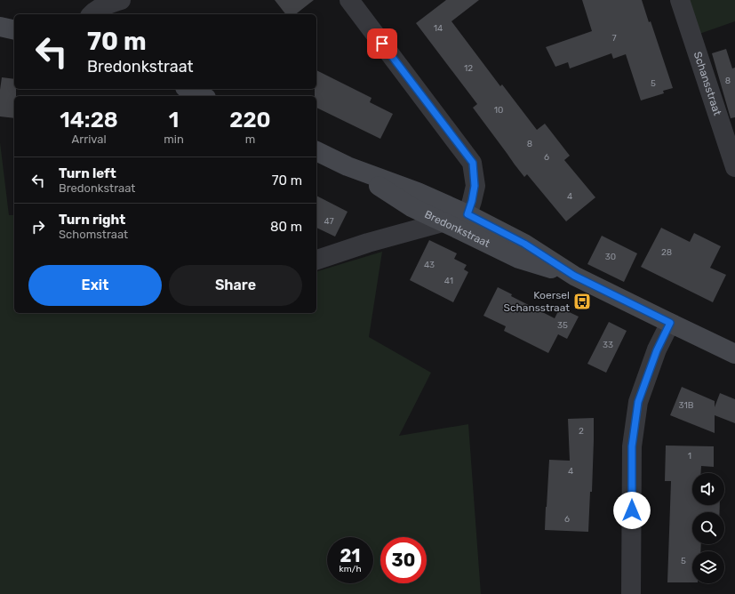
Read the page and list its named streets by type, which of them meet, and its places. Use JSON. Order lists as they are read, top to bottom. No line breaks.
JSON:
{"streets":{"street":["Schansstraat","Bredonkstraat"]},"places":{"bus stop":["Koersel Schansstraat"]},"house_numbers":["14","7","12","8","5","10","8","6","4","47","28","30","43","41","35","33","31B","2","1","4","6","5"],"page":{"turn":["70 m","Bredonkstraat"],"eta":["14:28","Arrival","1","min","220","m"],"list":[{"name":"Turn left","note":"Bredonkstraat","value":"70 m"},{"name":"Turn right","note":"Schomstraat","value":"80 m"}],"buttons":["Exit","Share"],"speed":"21 km/h","limit":"30"}}
